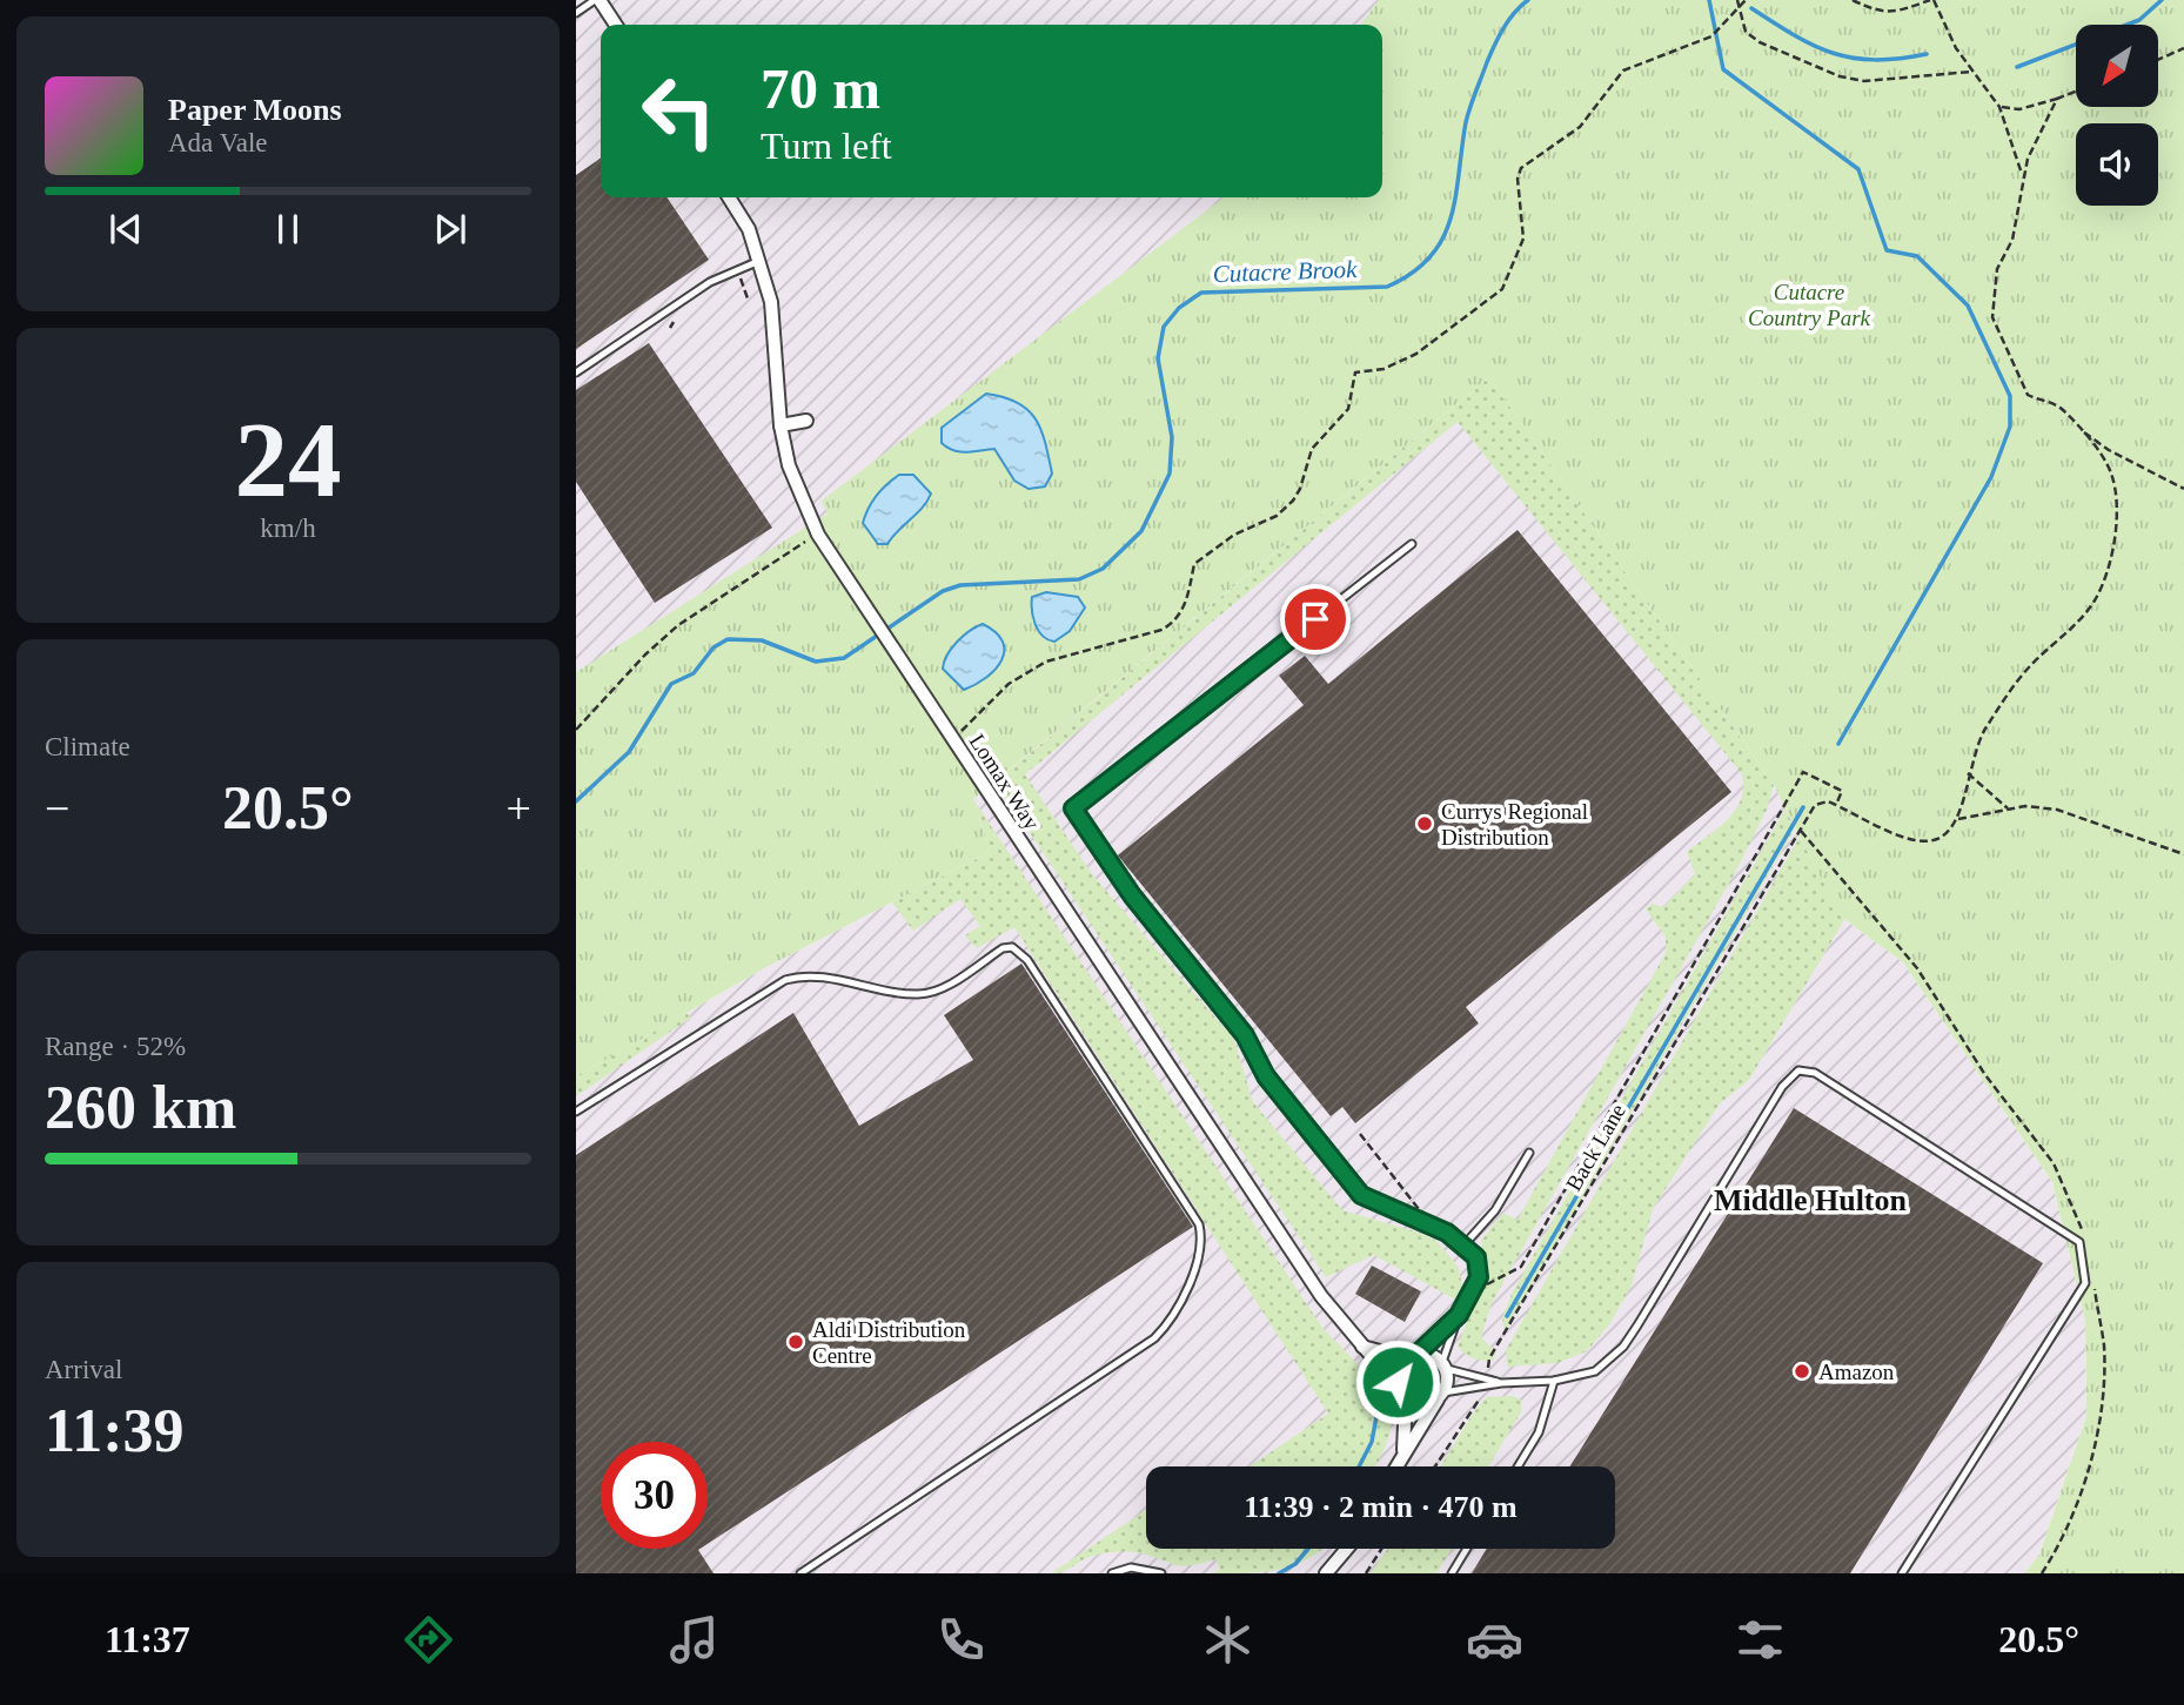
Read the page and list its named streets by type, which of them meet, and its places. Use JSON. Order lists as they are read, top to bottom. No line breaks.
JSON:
{"streets":{"street":["Lomax Way"],"path":["Back Lane"]},"districts":["Middle Hulton"],"water":["Cutacre Brook"],"parks":["Cutacre Country Park"],"places":["Currys Regional Distribution","Aldi Distribution Centre","Amazon"],"north":"bottom left","page":{"turn":["70 m","Turn left"],"song":["Paper Moons","Ada Vale"],"tile":[["24","km/h"],"Climate",["Range · 52%","260 km"],["Arrival","11:39"]],"heat":["−","20.5°","+"],"limit":"30","trip":"11:39 · 2 min · 470 m","tabs":["11:37","20.5°"]}}
